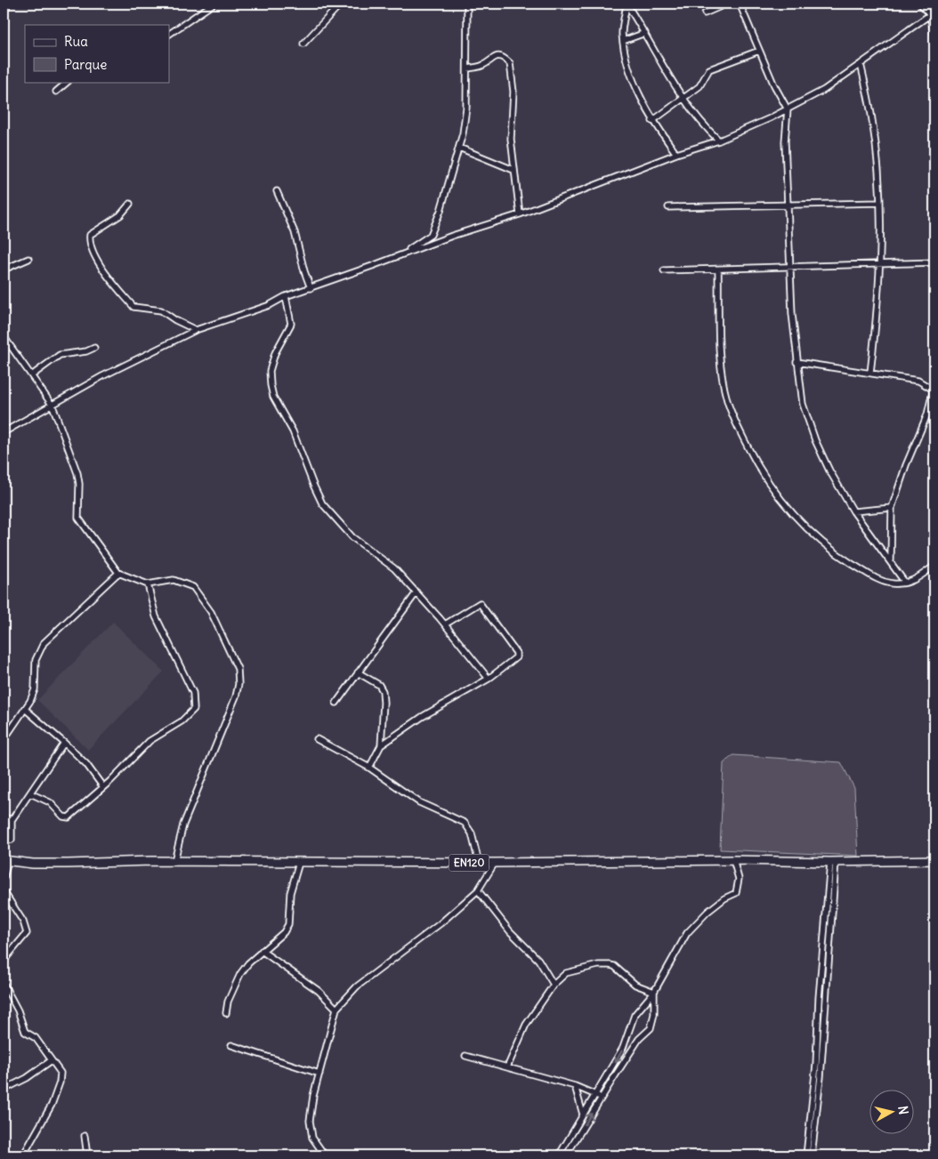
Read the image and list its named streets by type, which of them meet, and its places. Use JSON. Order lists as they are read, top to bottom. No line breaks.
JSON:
{"streets":{"highway":["EN120"]},"legend":["Rua","Parque"],"north":"right"}
